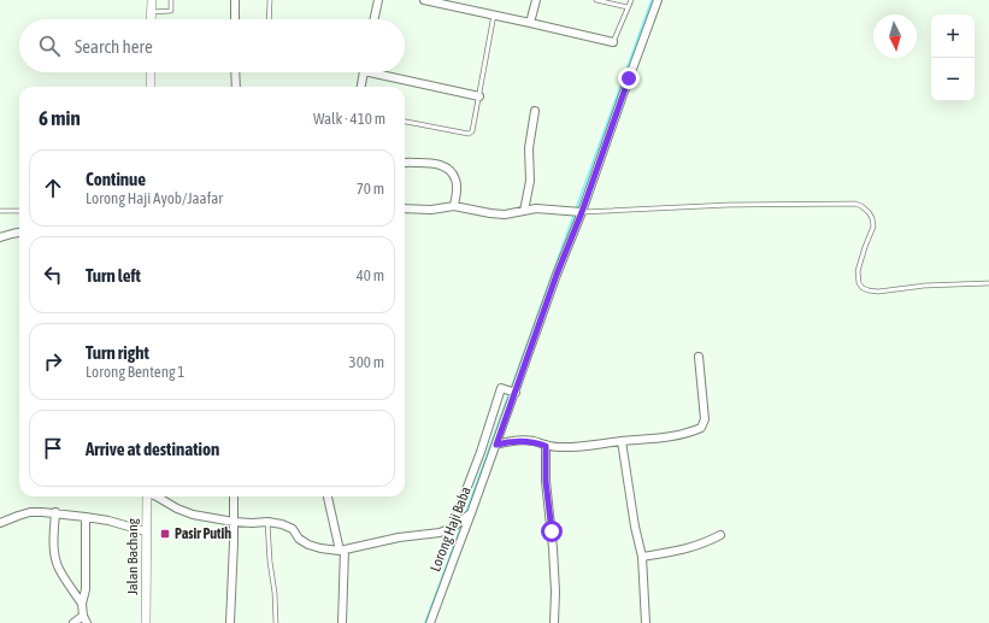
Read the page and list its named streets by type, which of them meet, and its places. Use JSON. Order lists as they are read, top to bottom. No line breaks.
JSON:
{"streets":{"street":["Lorong Haji Baba","Jalan Bachang"]},"places":{"transit":["Pasir Putih"]},"north":"bottom","page":{"map_buttons":["+","−"],"search":"Search here","heading":["6 min","Walk · 410 m"],"list":[["Continue","Lorong Haji Ayob/Jaafar","70 m"],["Turn left","40 m"],["Turn right","Lorong Benteng 1","300 m"],"Arrive at destination"]}}
